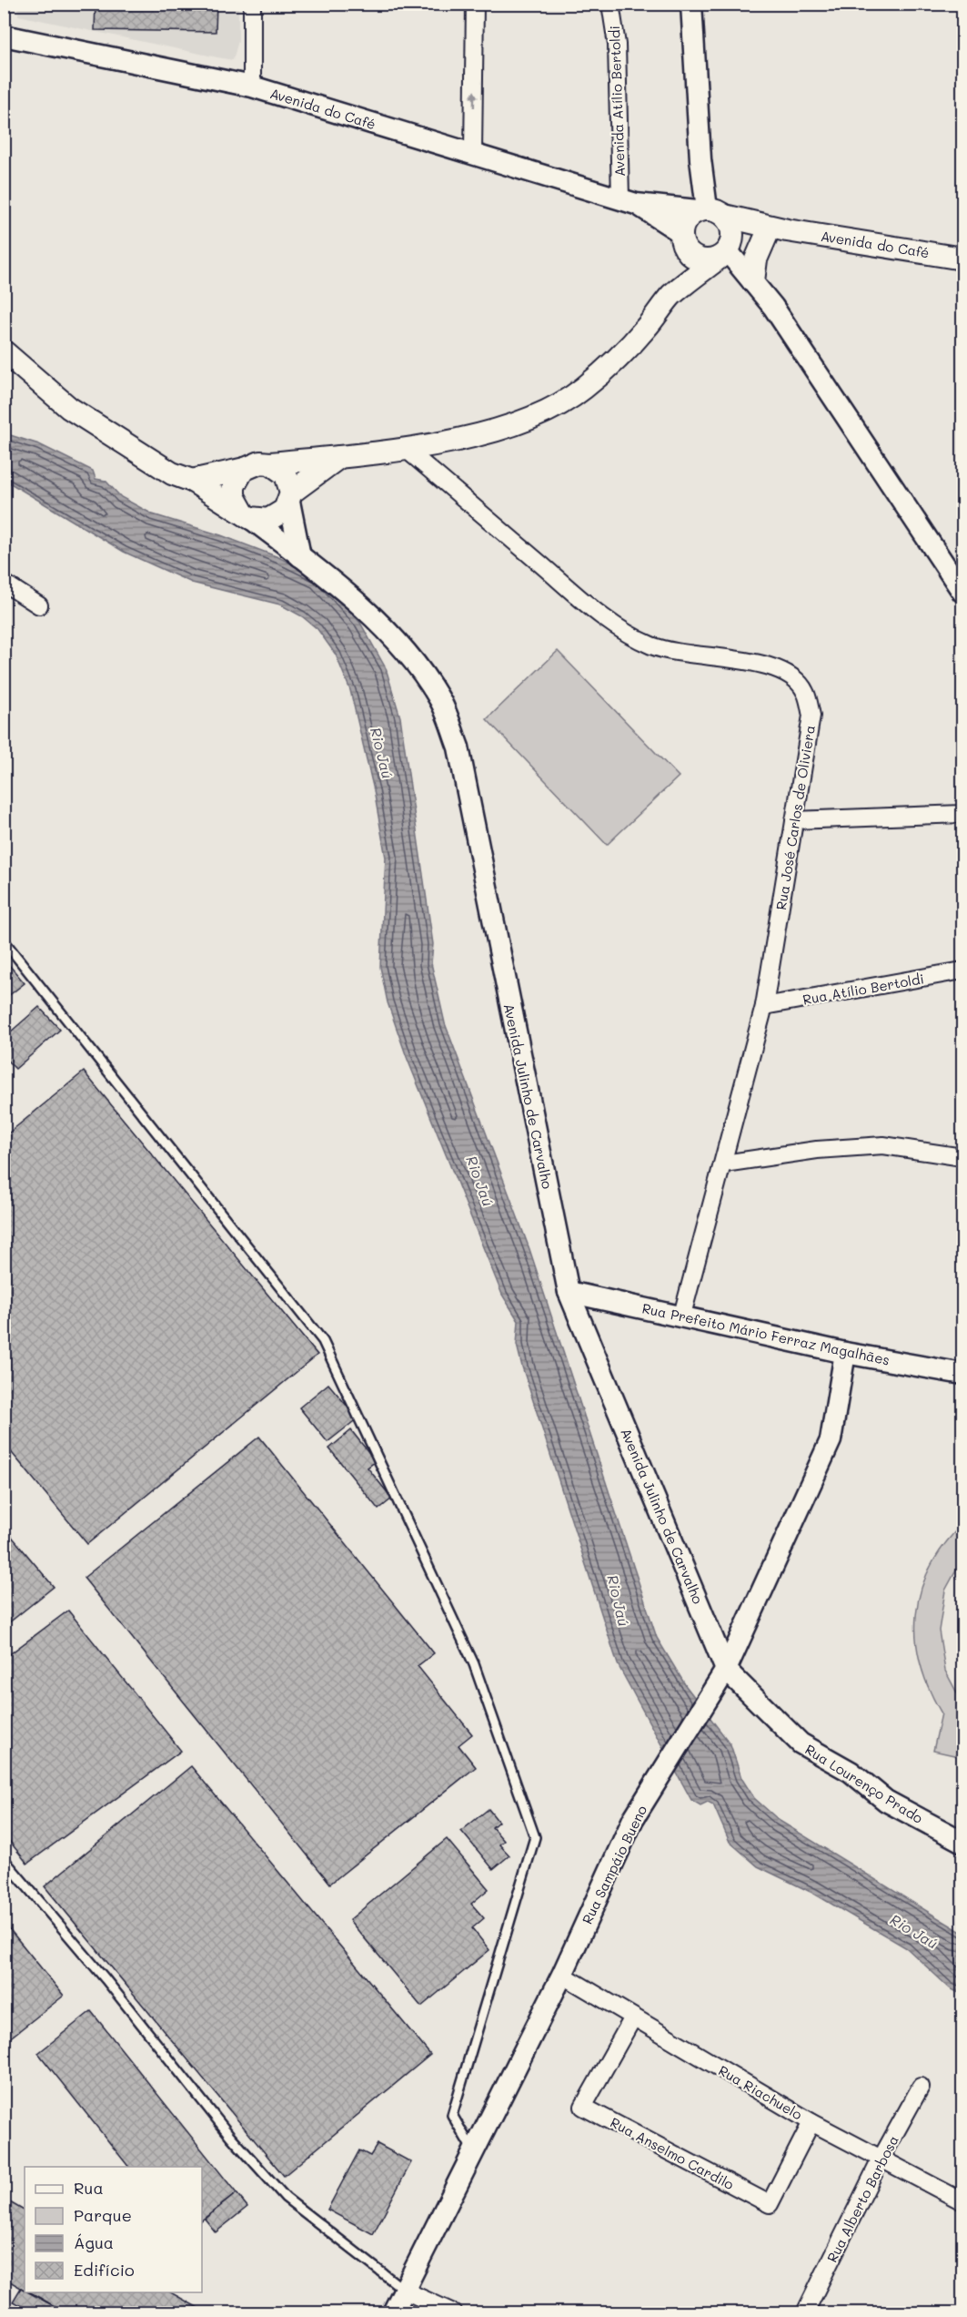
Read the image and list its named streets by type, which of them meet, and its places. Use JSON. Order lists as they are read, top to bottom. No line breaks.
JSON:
{"streets":{"main road":["Avenida do Café","Avenida Julinho de Carvalho"],"street":["Avenida Atílio Bertoldi","Rua José Carlos de Oliviera","Rua Atílio Bertoldi","Rua Prefeito Mário Ferraz Magalhães","Rua Lourenço Prado","Rua Sampáio Bueno","Rua Riachuelo","Rua Anselmo Cardilo","Rua Alberto Barbosa"]},"crossings":[["Avenida Atílio Bertoldi","Avenida do Café"],["Rua José Carlos de Oliviera","Rua Atílio Bertoldi"],["Rua José Carlos de Oliviera","Rua Prefeito Mário Ferraz Magalhães"],["Avenida Julinho de Carvalho","Rua Prefeito Mário Ferraz Magalhães"],["Avenida Julinho de Carvalho","Rua Lourenço Prado"],["Avenida Julinho de Carvalho","Rua Sampáio Bueno"],["Rua Prefeito Mário Ferraz Magalhães","Rua Sampáio Bueno"],["Rua Lourenço Prado","Rua Sampáio Bueno"],["Rua Sampáio Bueno","Rua Riachuelo"],["Rua Riachuelo","Rua Anselmo Cardilo"],["Rua Riachuelo","Rua Alberto Barbosa"]],"water":["Rio Jaú"],"legend":["Rua","Parque","Água","Edifício"]}
